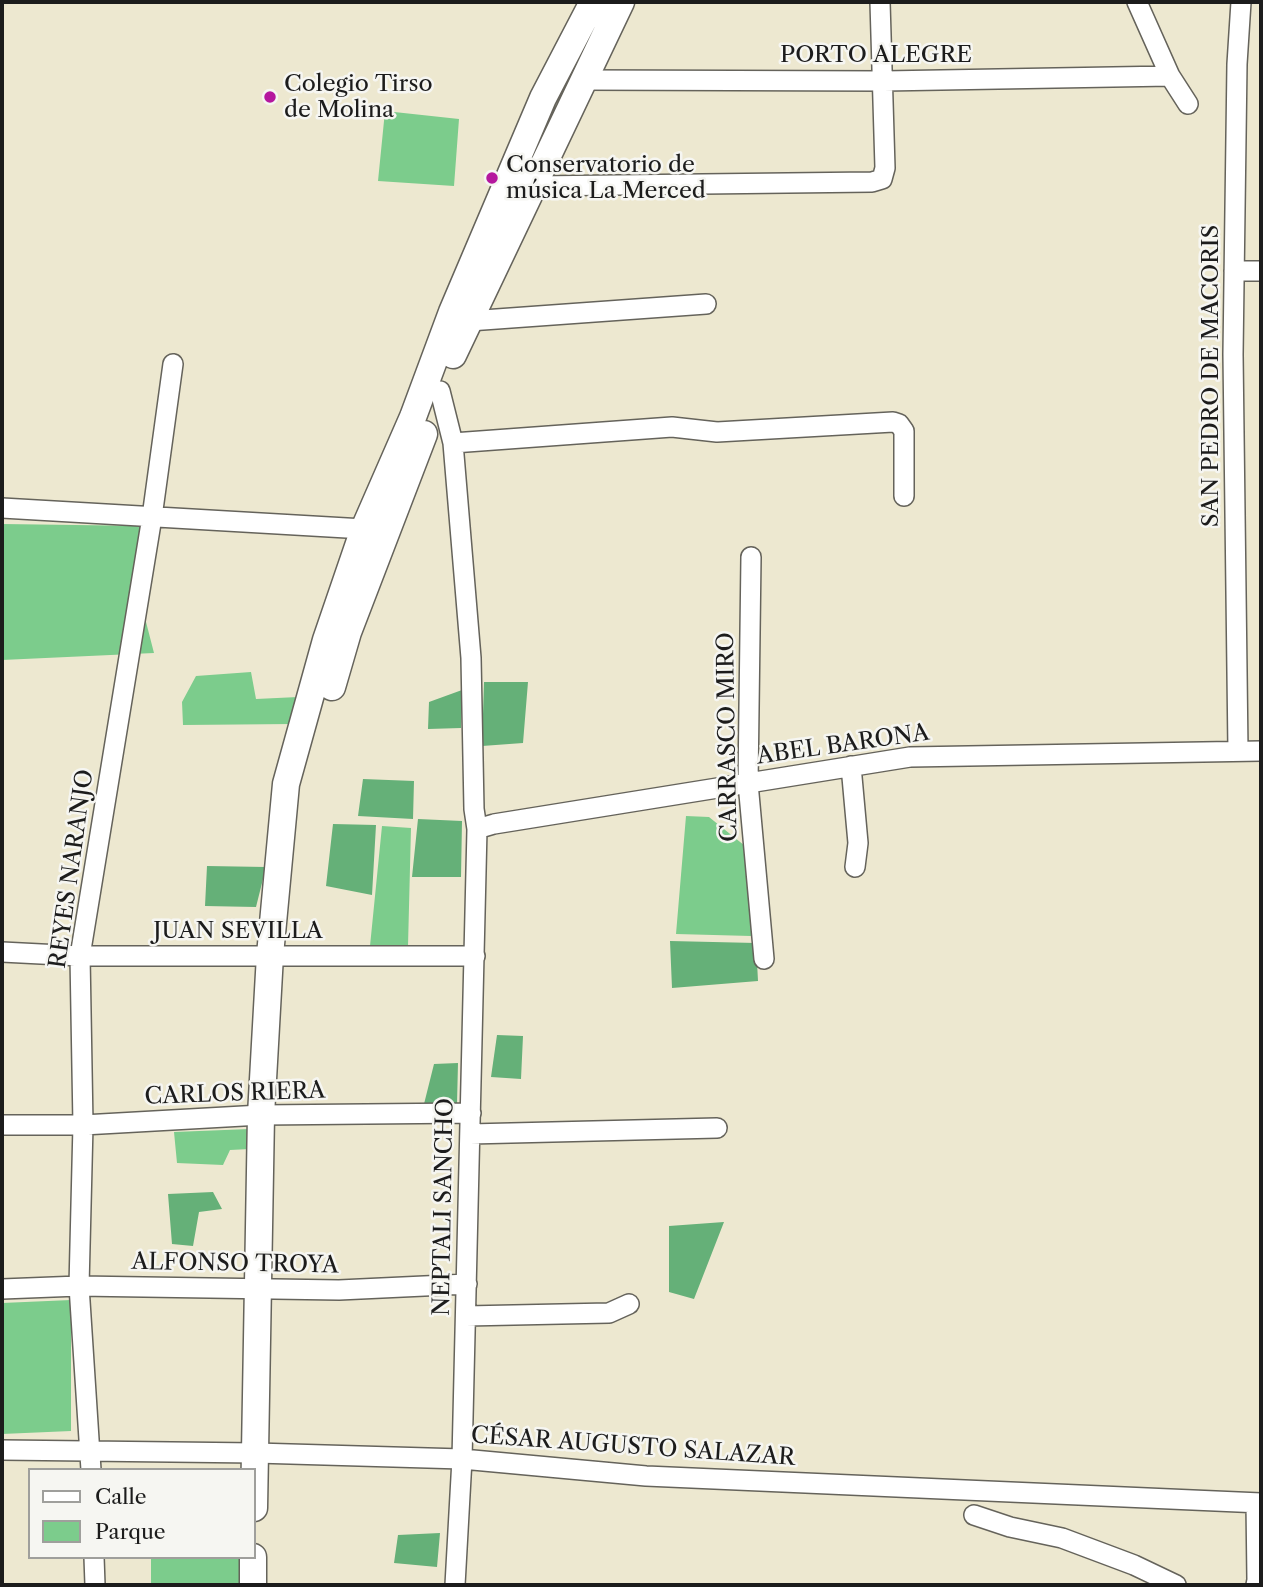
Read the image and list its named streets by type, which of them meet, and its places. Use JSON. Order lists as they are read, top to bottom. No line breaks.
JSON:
{"streets":{"street":["PORTO ALEGRE","SAN PEDRO DE MACORIS","CARRASCO MIRO","ABEL BARONA","REYES NARANJO","JUAN SEVILLA","CARLOS RIERA","NEPTALI SANCHO","ALFONSO TROYA","CÉSAR AUGUSTO SALAZAR"]},"crossings":[["SAN PEDRO DE MACORIS","ABEL BARONA"],["CARRASCO MIRO","ABEL BARONA"],["ABEL BARONA","NEPTALI SANCHO"],["REYES NARANJO","JUAN SEVILLA"],["REYES NARANJO","CARLOS RIERA"],["REYES NARANJO","ALFONSO TROYA"],["REYES NARANJO","CÉSAR AUGUSTO SALAZAR"],["JUAN SEVILLA","NEPTALI SANCHO"],["CARLOS RIERA","NEPTALI SANCHO"],["NEPTALI SANCHO","ALFONSO TROYA"],["NEPTALI SANCHO","CÉSAR AUGUSTO SALAZAR"]],"places":["Colegio Tirso de Molina","Conservatorio de música La Merced"],"legend":["Calle","Parque"]}
